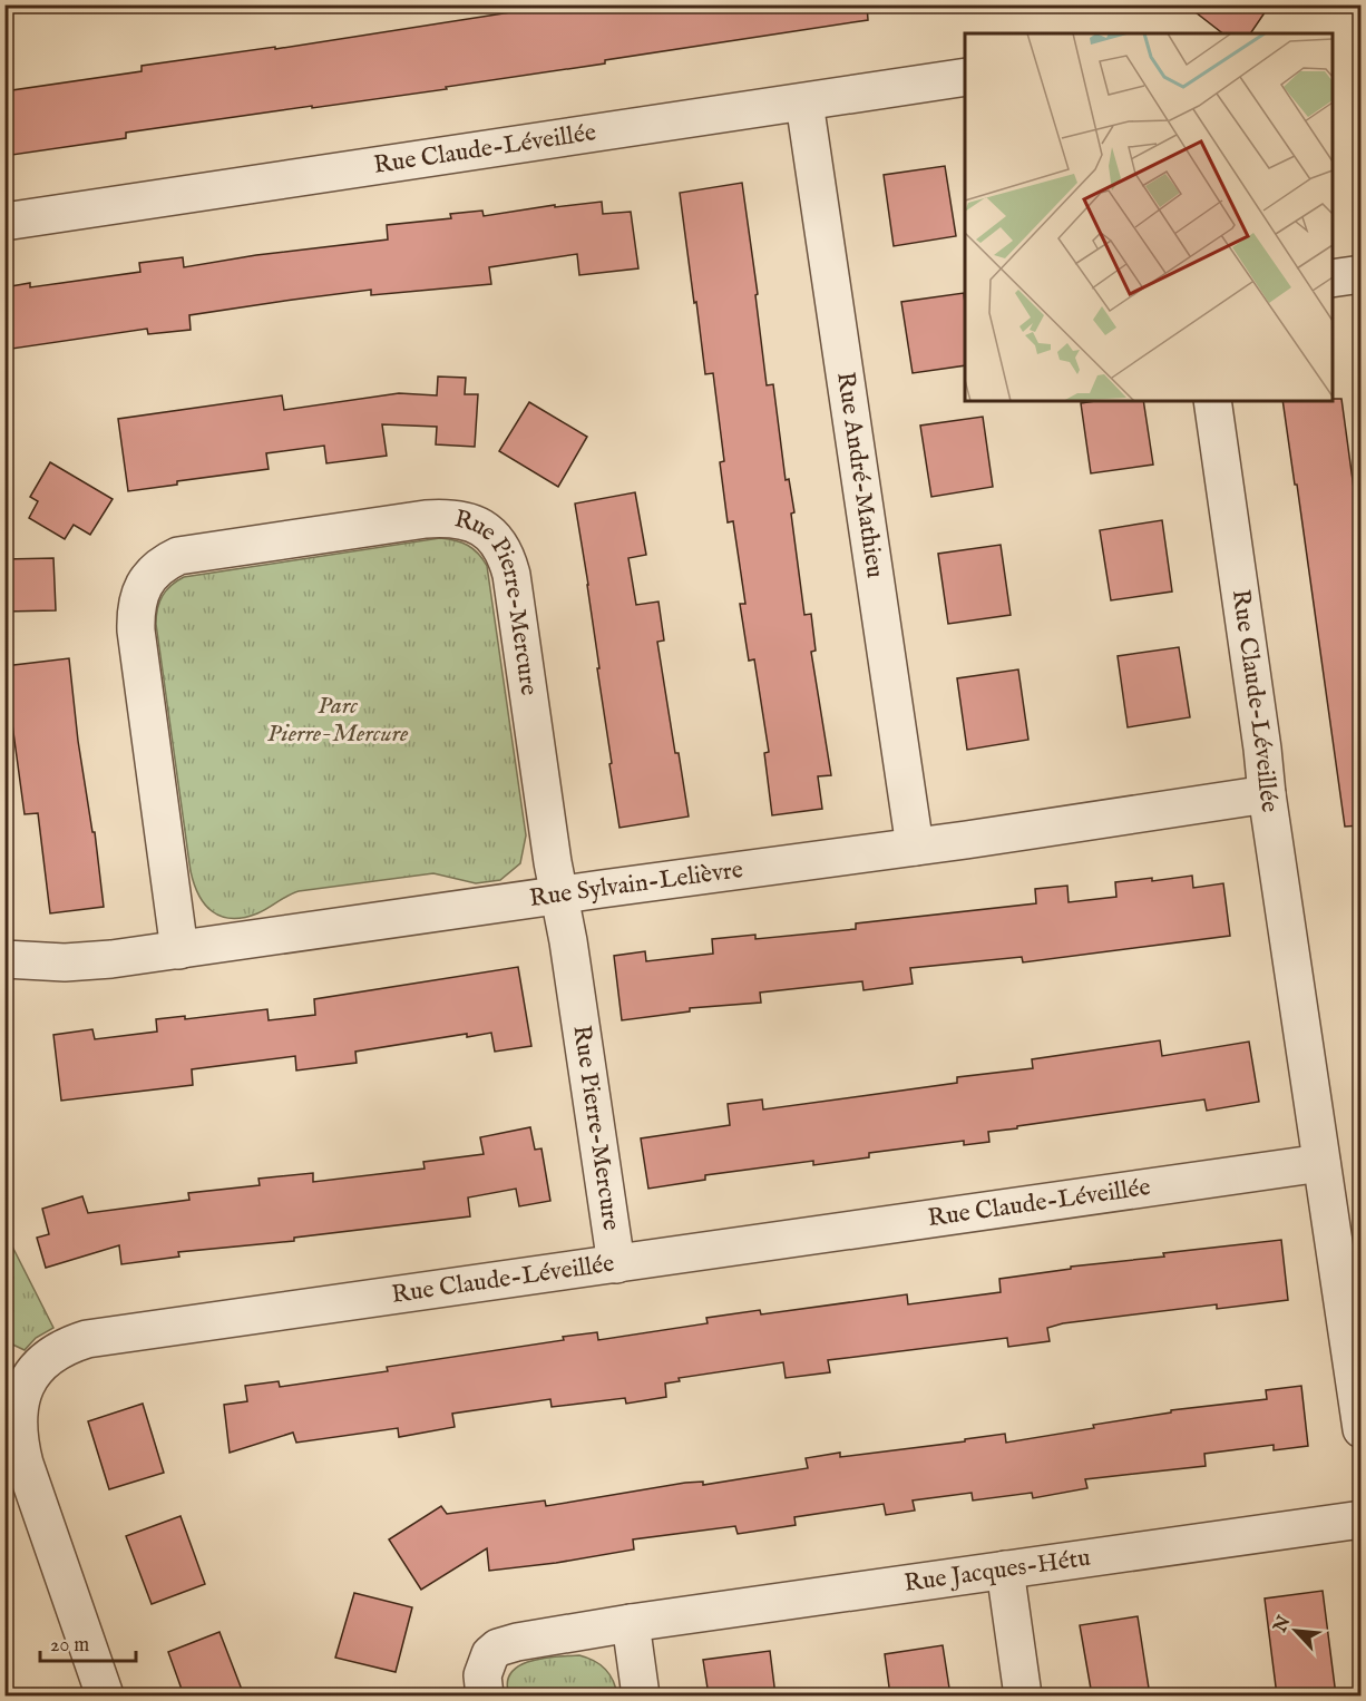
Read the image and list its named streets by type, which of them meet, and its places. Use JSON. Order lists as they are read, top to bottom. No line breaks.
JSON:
{"streets":{"street":["Rue Claude-Léveillée","Rue André-Mathieu","Rue Pierre-Mercure","Rue Sylvain-Lelièvre","Rue Jacques-Hétu"]},"crossings":[["Rue Claude-Léveillée","Rue André-Mathieu"],["Rue Claude-Léveillée","Rue Pierre-Mercure"],["Rue Claude-Léveillée","Rue Sylvain-Lelièvre"],["Rue André-Mathieu","Rue Sylvain-Lelièvre"],["Rue Pierre-Mercure","Rue Sylvain-Lelièvre"]],"parks":["Parc Pierre-Mercure"],"scale_bar":"20 m","north":"top left"}
